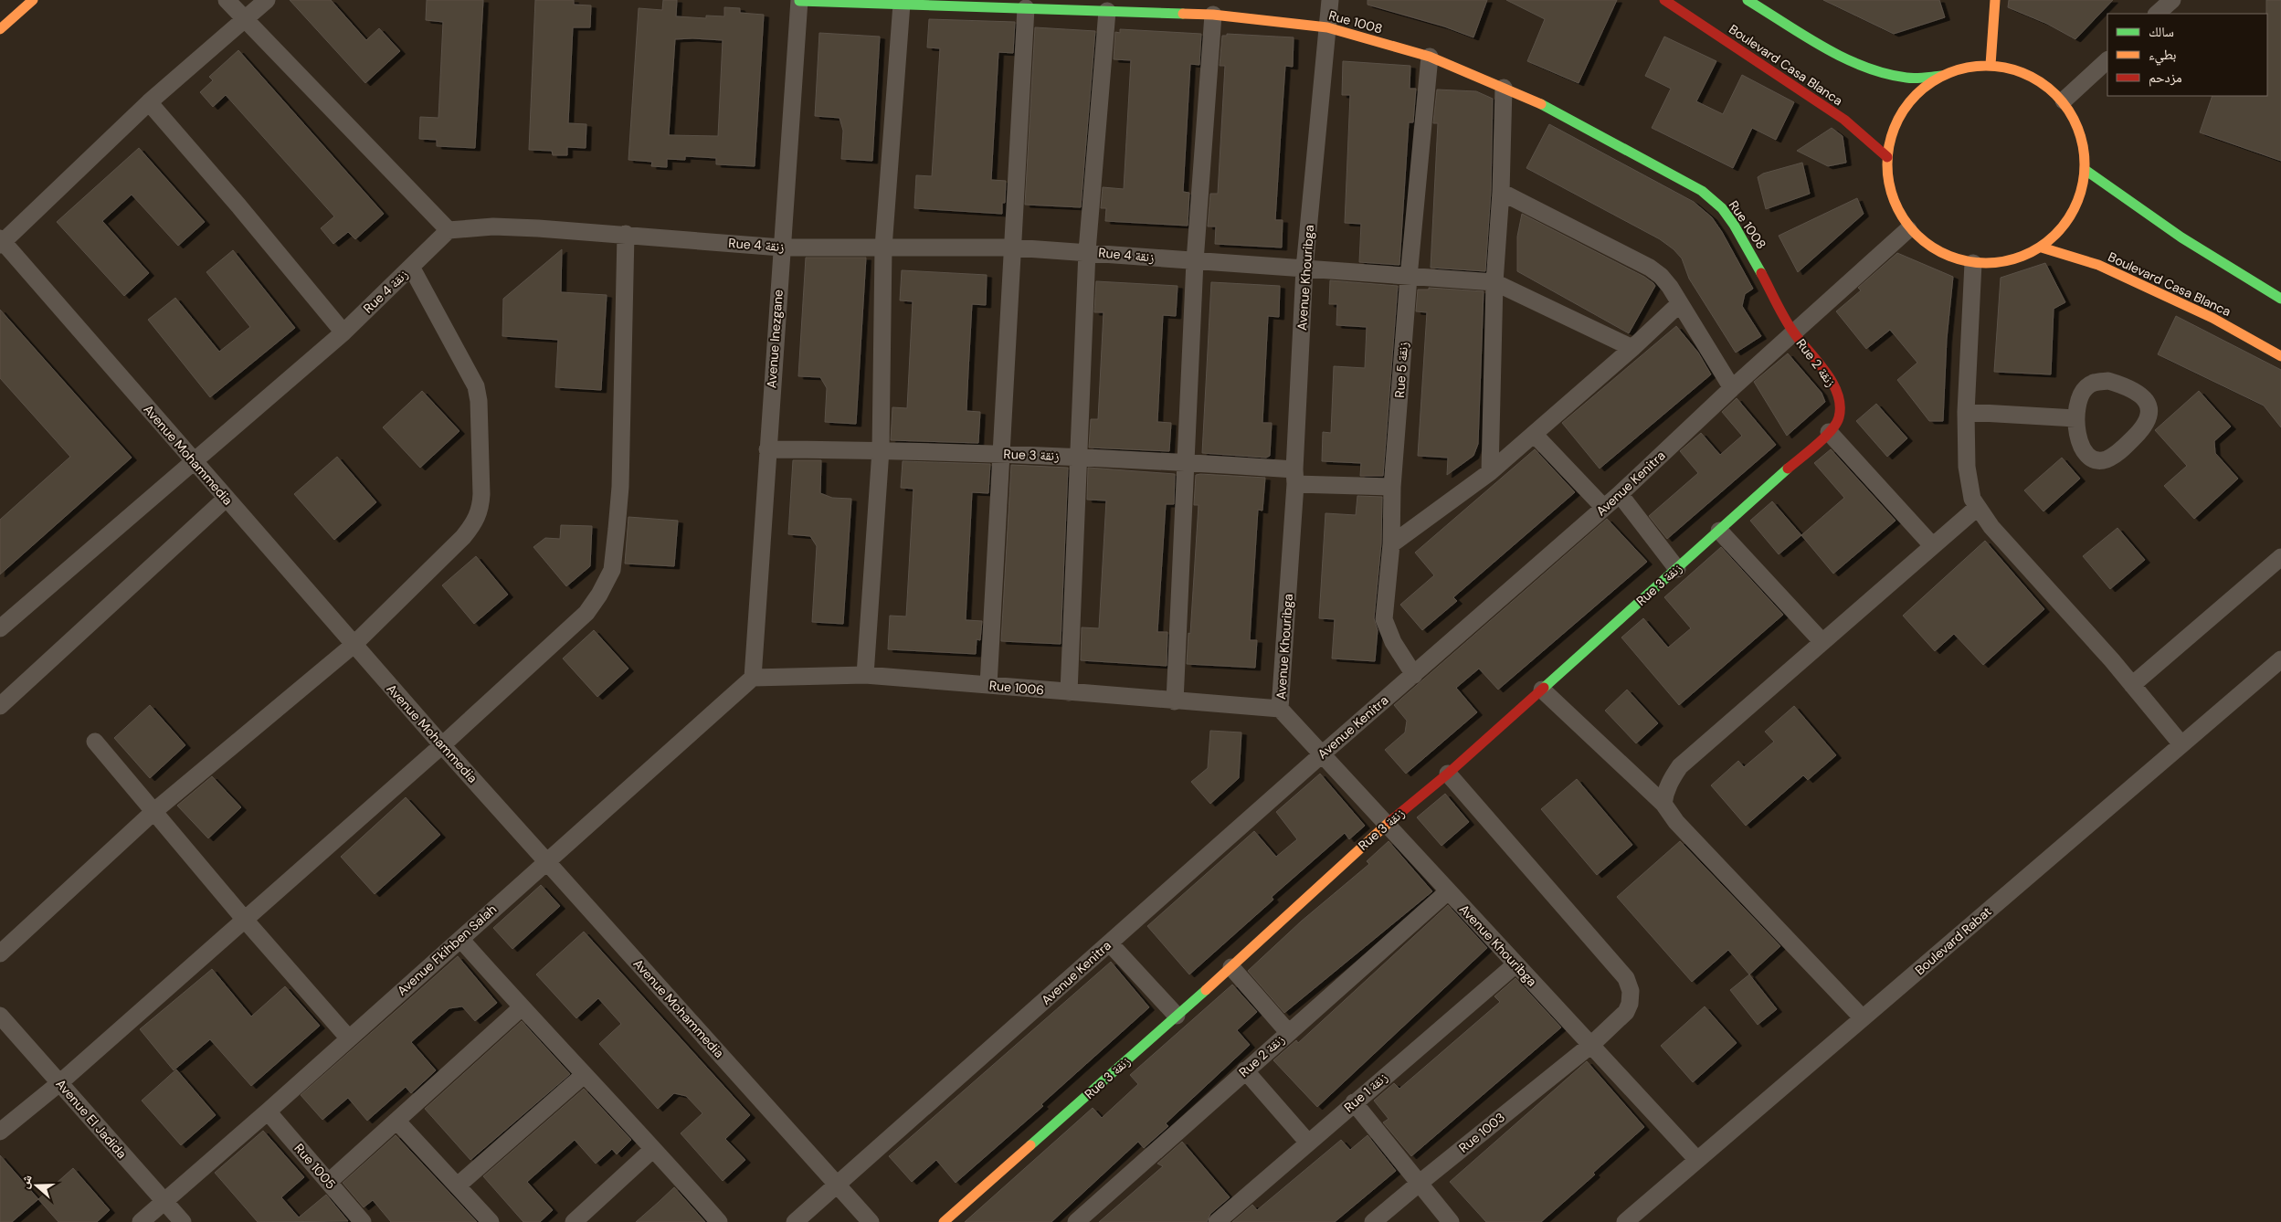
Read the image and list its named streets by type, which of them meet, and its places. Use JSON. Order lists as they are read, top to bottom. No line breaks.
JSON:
{"streets":{"street":["Rue 1008","Boulevard Casa Blanca","Rue 4 زنقة","Avenue Khouribga","Avenue Inezgane","Rue 2 زنقة","Rue 5 زنقة","Avenue Mohammedia","Rue 3 زنقة","Avenue Kenitra","Rue 1006","Boulevard Rabat","Avenue Fkihben Salah","Rue 1 زنقة","Avenue El Jadida","Rue 1003","Rue 1005"]},"crossings":[["Rue 1008","Avenue Khouribga"],["Rue 1008","Avenue Inezgane"],["Rue 1008","Rue 2 زنقة"],["Rue 1008","Rue 5 زنقة"],["Rue 1008","Avenue Kenitra"],["Rue 4 زنقة","Avenue Khouribga"],["Rue 4 زنقة","Avenue Inezgane"],["Rue 4 زنقة","Rue 5 زنقة"],["Rue 4 زنقة","Avenue Mohammedia"],["Avenue Khouribga","Rue 2 زنقة"],["Avenue Khouribga","Rue 3 زنقة"],["Avenue Khouribga","Avenue Kenitra"],["Avenue Khouribga","Rue 1006"],["Avenue Khouribga","Boulevard Rabat"],["Avenue Khouribga","Rue 1 زنقة"],["Avenue Khouribga","Rue 1003"],["Avenue Inezgane","Rue 3 زنقة"],["Avenue Inezgane","Rue 1006"],["Avenue Inezgane","Avenue Fkihben Salah"],["Rue 2 زنقة","Rue 3 زنقة"],["Rue 2 زنقة","Avenue Kenitra"],["Rue 5 زنقة","Rue 3 زنقة"],["Rue 5 زنقة","Avenue Kenitra"],["Avenue Mohammedia","Avenue Kenitra"],["Avenue Mohammedia","Avenue Fkihben Salah"],["Rue 3 زنقة","Rue 1003"],["Rue 1006","Avenue Fkihben Salah"],["Avenue Fkihben Salah","Avenue El Jadida"],["Avenue Fkihben Salah","Rue 1005"]],"legend":["سالك","بطيء","مزدحم"],"north":"left"}
